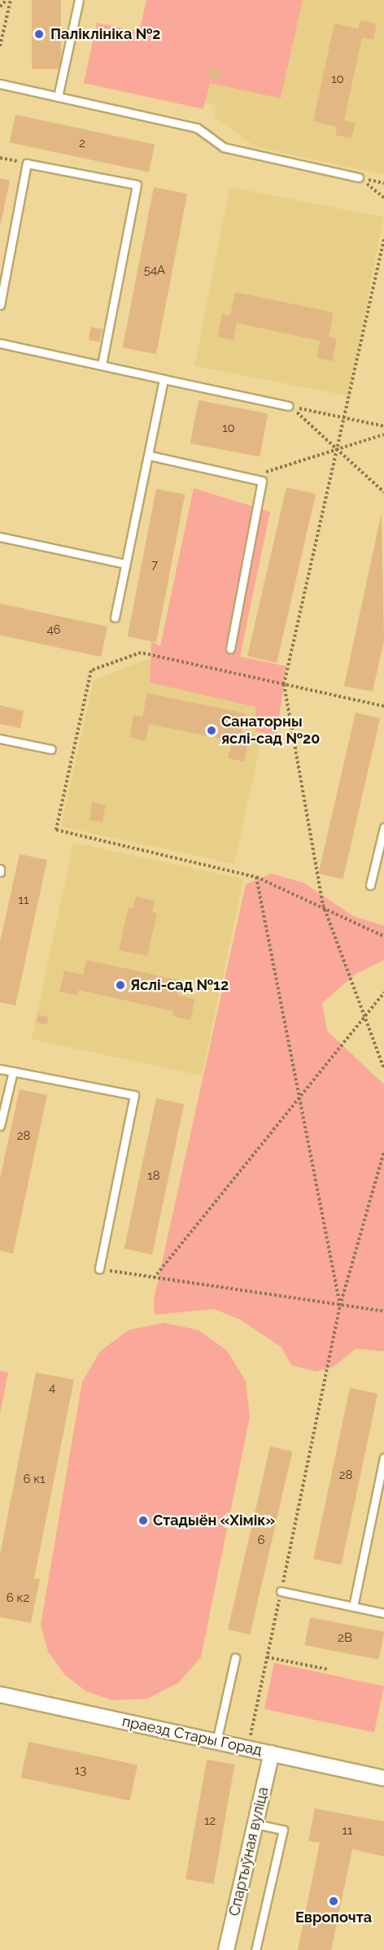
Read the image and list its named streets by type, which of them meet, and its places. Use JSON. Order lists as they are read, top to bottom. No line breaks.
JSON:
{"streets":{"street":["праезд Стары Горад","Спартыўная вуліца"]},"crossings":[["праезд Стары Горад","Спартыўная вуліца"]],"places":["Паліклініка №2","Санаторны яслі-сад №20","Яслі-сад №12","Стадыён «Хімік»","Европочта"],"house_numbers":["10","2","54А","10","7","46","11","28","18","4","28","6 к1","6","6 к2","2В","13","12","11"]}
